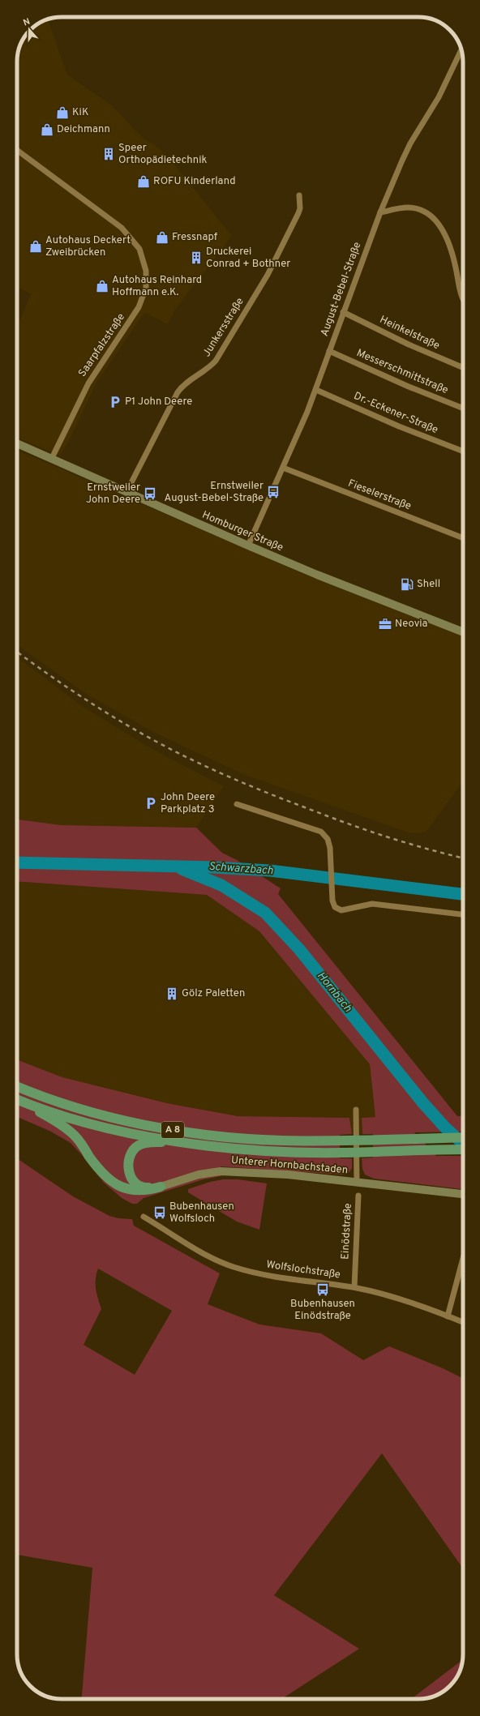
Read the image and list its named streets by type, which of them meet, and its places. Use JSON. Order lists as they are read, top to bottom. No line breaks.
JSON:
{"streets":{"highway":["A 8"],"main road":["Homburger Straße","Unterer Hornbachstaden"],"street":["August-Bebel-Straße","Junkersstraße","Heinkelstraße","Saarpfalzstraße","Messerschmittstraße","Dr.-Eckener-Straße","Fieselerstraße","Einödstraße","Wolfslochstraße"]},"crossings":[["August-Bebel-Straße","Heinkelstraße"],["August-Bebel-Straße","Messerschmittstraße"],["August-Bebel-Straße","Dr.-Eckener-Straße"],["August-Bebel-Straße","Fieselerstraße"],["August-Bebel-Straße","Homburger Straße"],["Junkersstraße","Homburger Straße"],["Saarpfalzstraße","Homburger Straße"],["Einödstraße","Wolfslochstraße"]],"water":["Schwarzbach","Hornbach"],"places":{"shop":["KiK","Deichmann","ROFU Kinderland","Fressnapf","Autohaus Deckert Zweibrücken","Autohaus Reinhard Hoffmann e.K."],"building":["Speer Orthopädietechnik","Druckerei Conrad + Bothner","Gölz Paletten"],"parking":["P1 John Deere","John Deere Parkplatz 3"],"bus stop":["Ernstweiler August-Bebel-Straße","Ernstweiler John Deere","Bubenhausen Wolfsloch","Bubenhausen Einödstraße"],"fuel station":["Shell"],"office":["Neovia"]},"north":"top"}
